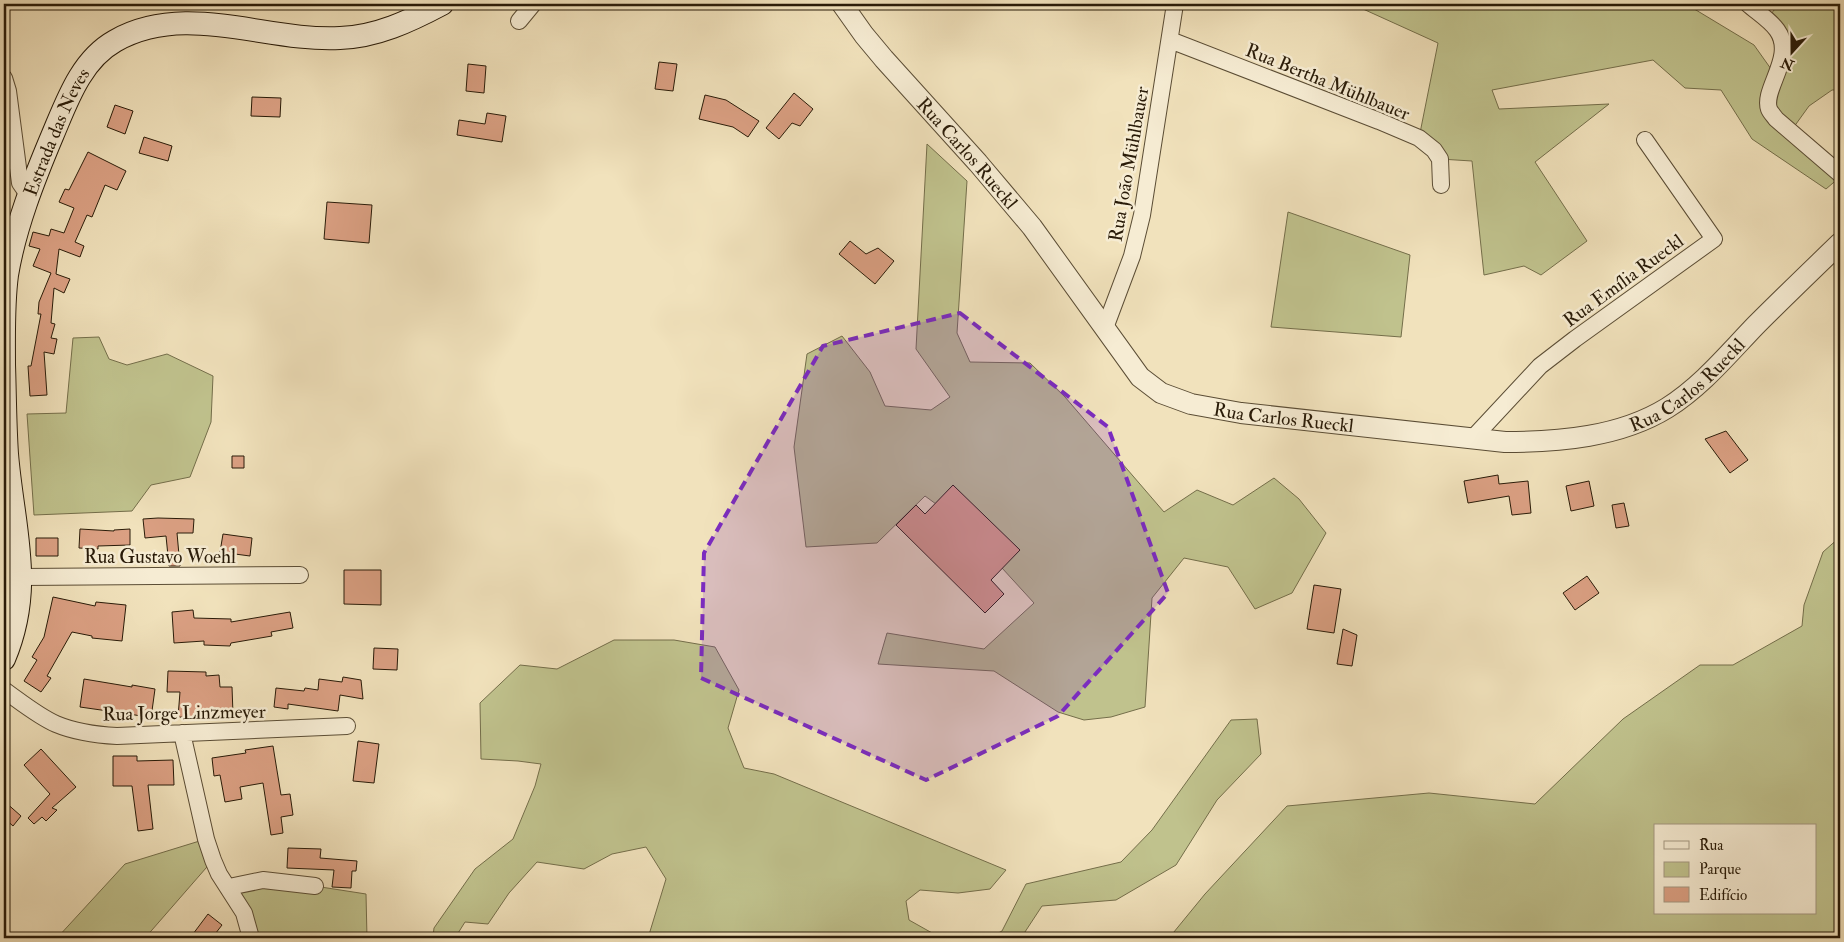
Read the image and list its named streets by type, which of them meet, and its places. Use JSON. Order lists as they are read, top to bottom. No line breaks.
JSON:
{"streets":{"main road":["Estrada das Neves"],"street":["Rua Bertha Mühlbauer","Rua Carlos Rueckl","Rua João Mühlbauer","Rua Emília Rueckl","Rua Gustavo Woehl","Rua Jorge Linzmeyer"]},"crossings":[["Rua Bertha Mühlbauer","Rua João Mühlbauer"],["Estrada das Neves","Rua Gustavo Woehl"],["Rua Carlos Rueckl","Rua João Mühlbauer"],["Rua Carlos Rueckl","Rua Emília Rueckl"]],"legend":["Rua","Parque","Edifício"],"north":"bottom"}
